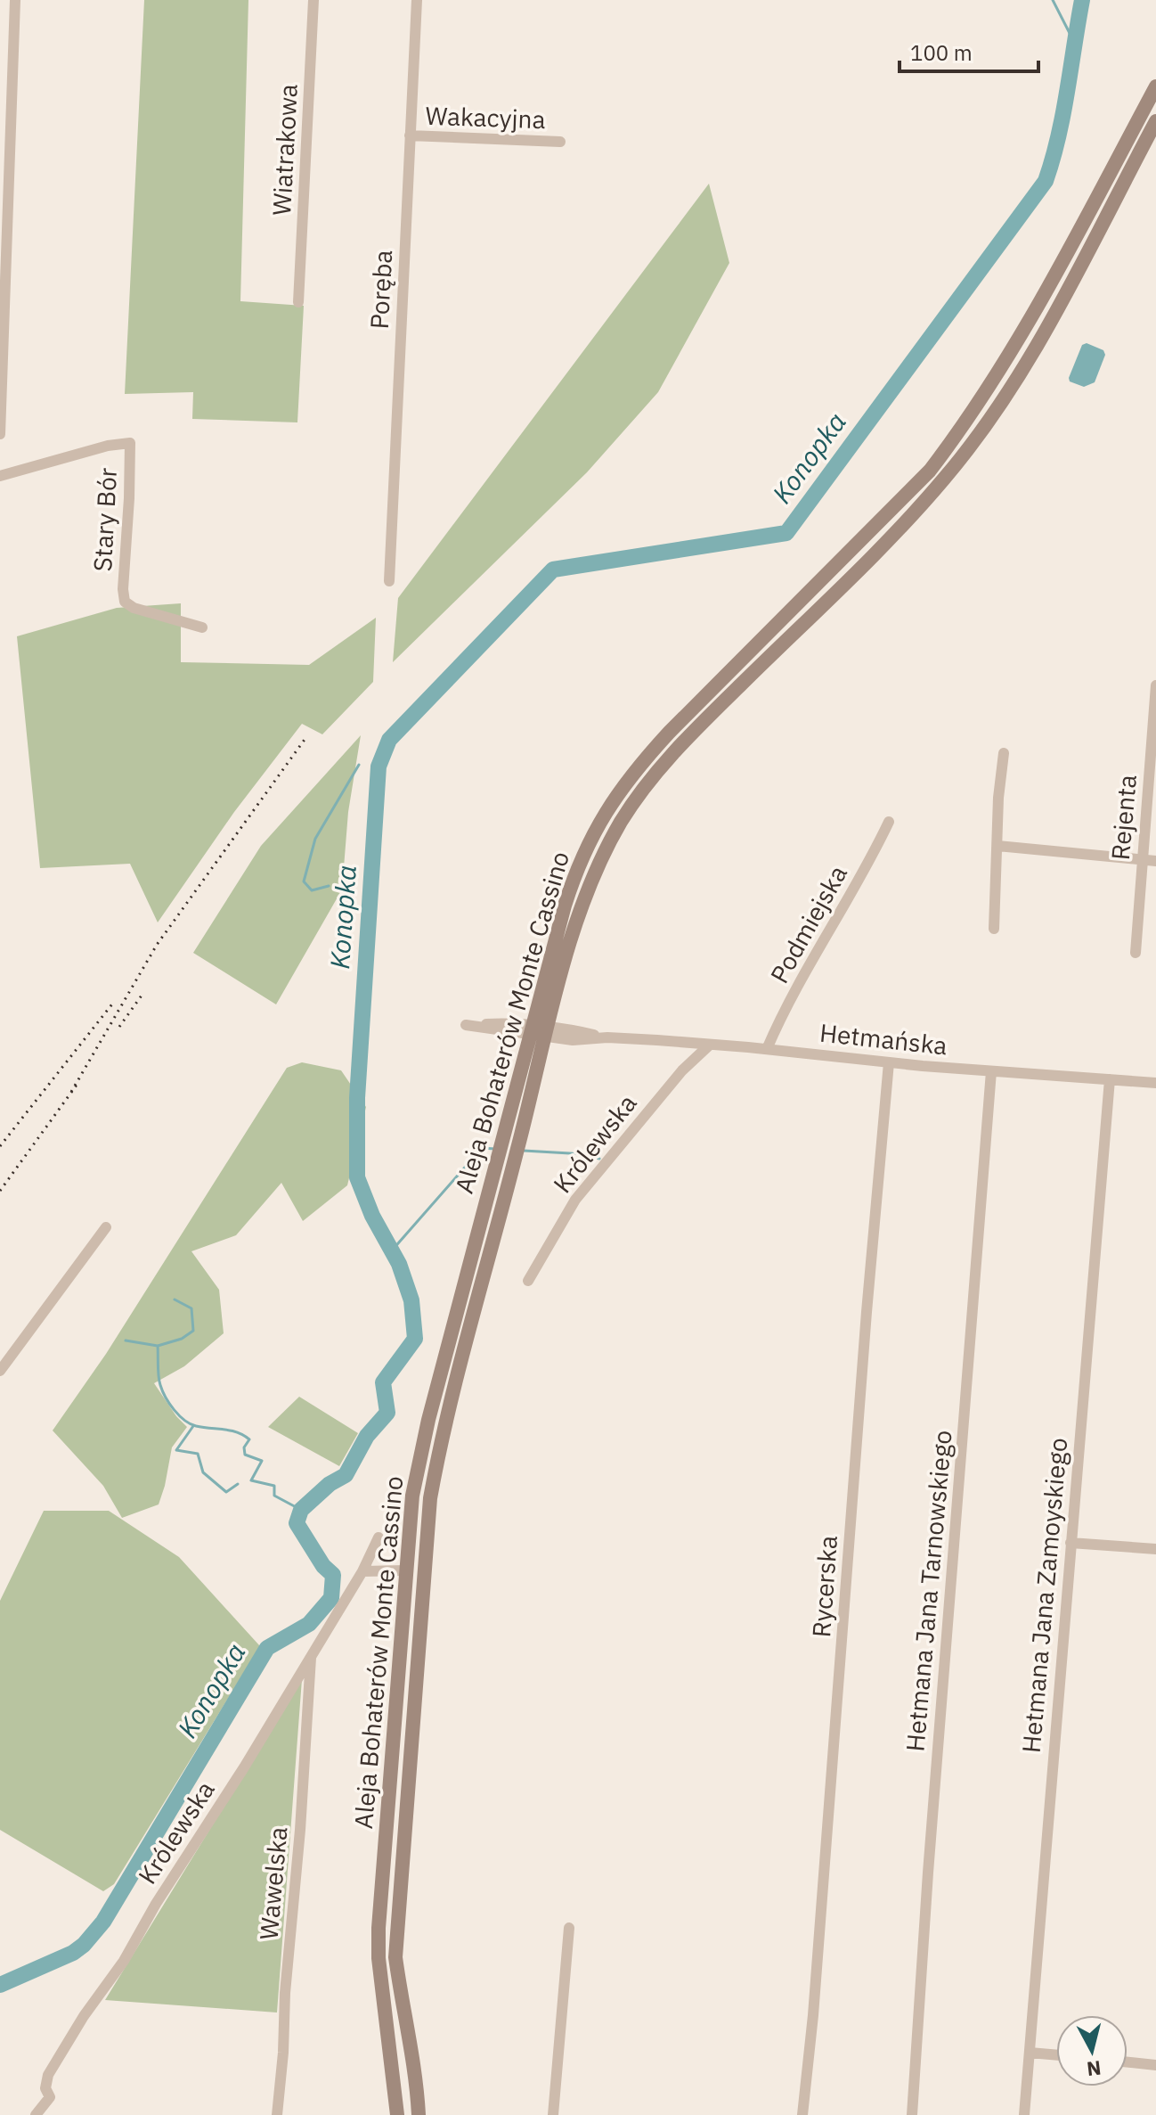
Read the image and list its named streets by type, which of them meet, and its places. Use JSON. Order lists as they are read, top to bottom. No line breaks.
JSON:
{"streets":{"main road":["Aleja Bohaterów Monte Cassino"],"street":["Wakacyjna","Wiatrakowa","Poręba","Stary Bór","Rejenta","Podmiejska","Hetmańska","Królewska","Rycerska","Hetmana Jana Tarnowskiego","Hetmana Jana Zamoyskiego","Wawelska"]},"crossings":[["Wakacyjna","Poręba"],["Podmiejska","Hetmańska"],["Aleja Bohaterów Monte Cassino","Hetmańska"],["Hetmańska","Królewska"],["Hetmańska","Rycerska"],["Hetmańska","Hetmana Jana Tarnowskiego"],["Hetmańska","Hetmana Jana Zamoyskiego"],["Królewska","Wawelska"]],"water":["Konopka"],"scale_bar":"100 m","north":"bottom"}
